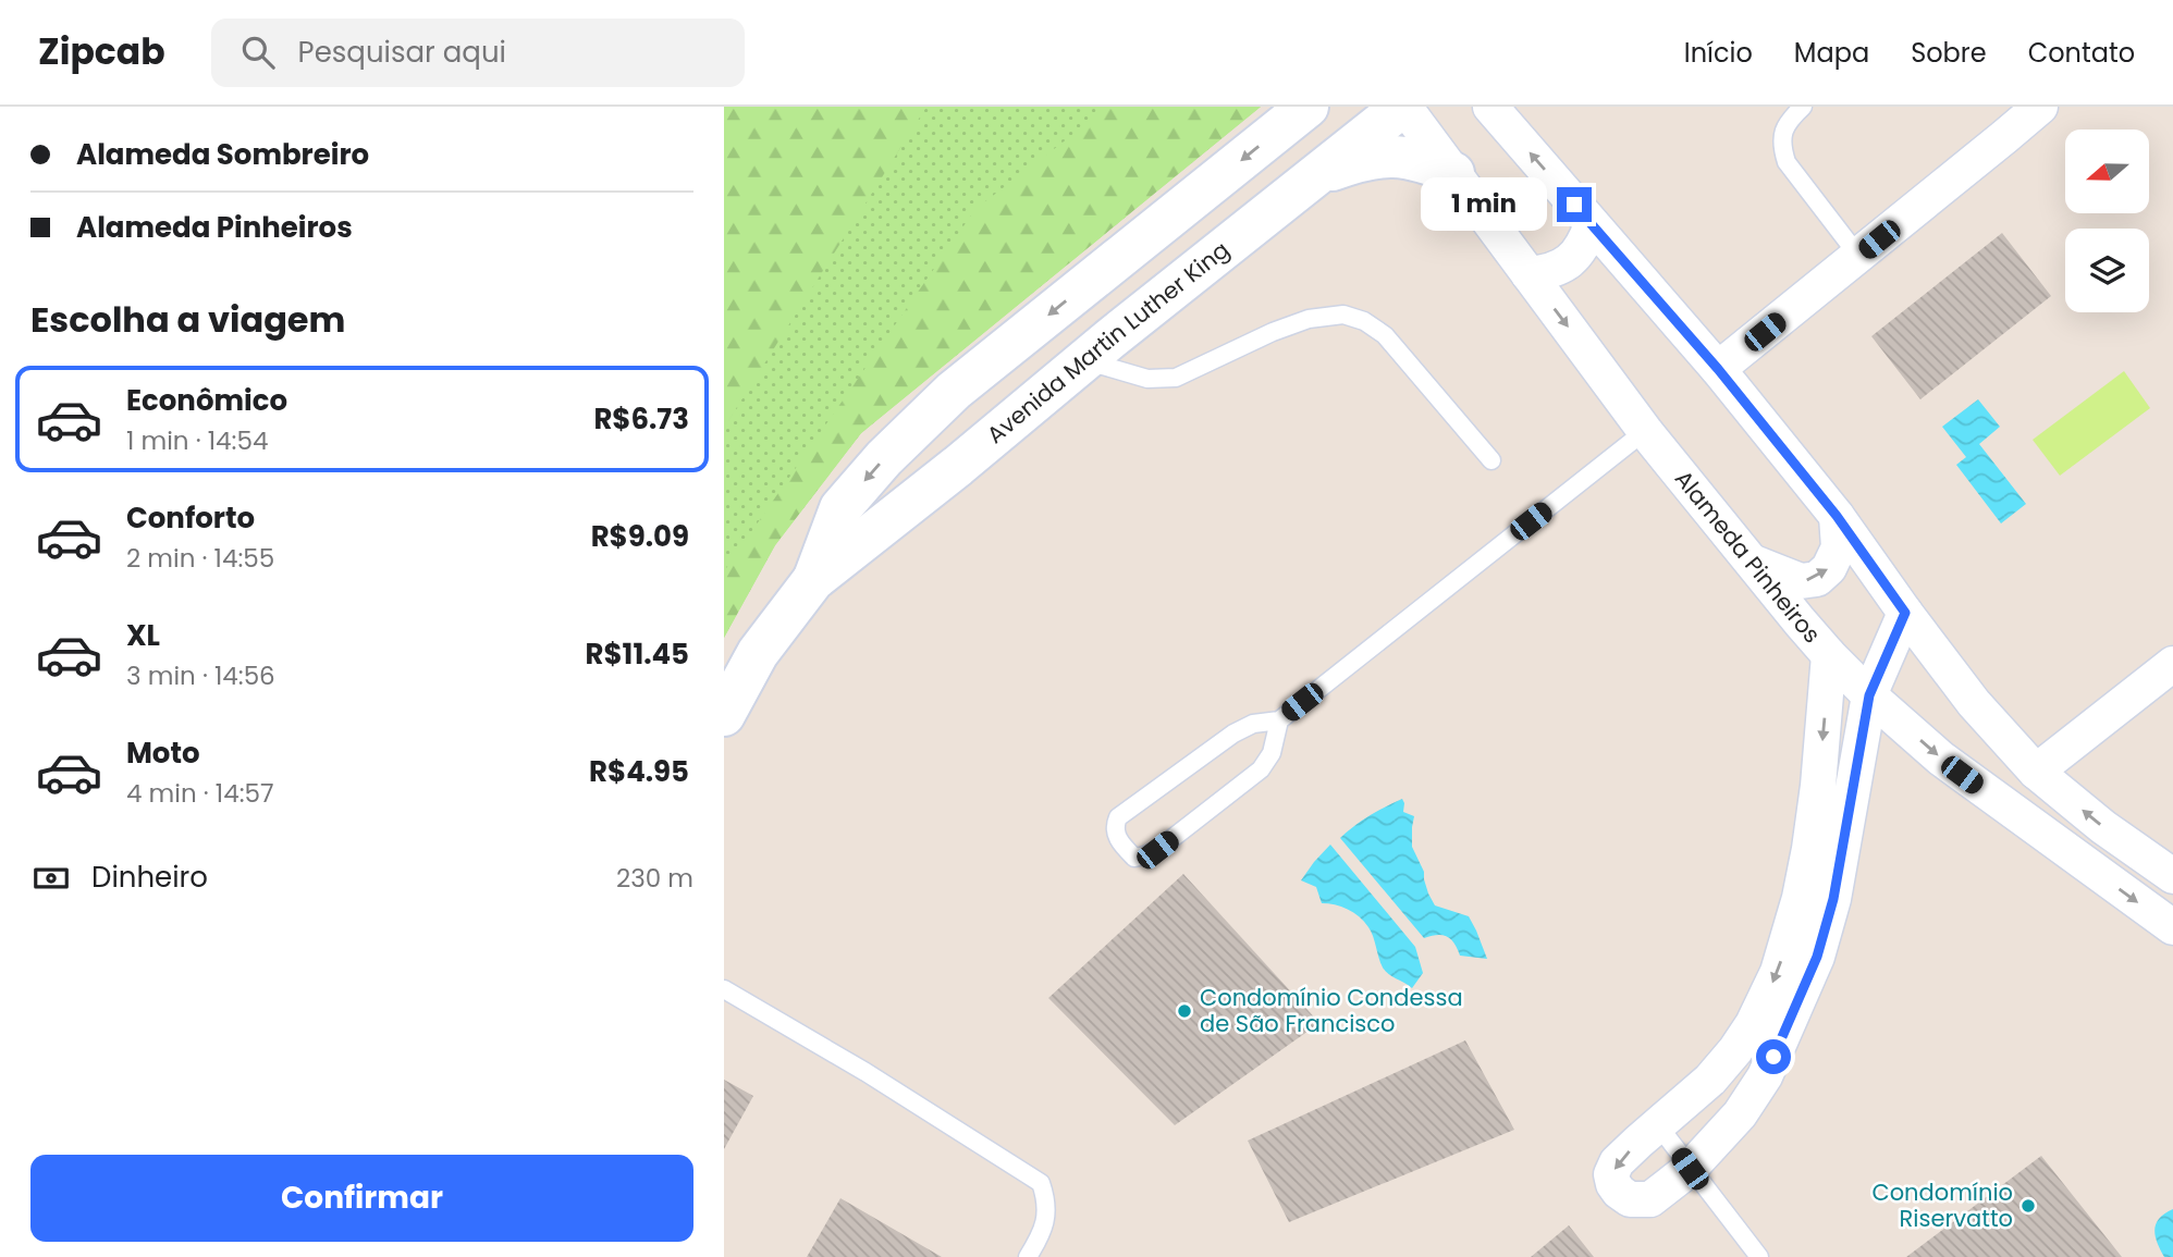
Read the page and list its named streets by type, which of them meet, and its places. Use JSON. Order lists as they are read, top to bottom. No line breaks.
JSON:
{"streets":{"main road":["Avenida Martin Luther King"],"street":["Alameda Pinheiros"]},"crossings":[["Avenida Martin Luther King","Alameda Pinheiros"]],"places":["Condomínio Condessa de São Francisco","Condomínio Riservatto"],"north":"left","page":{"header":"Zipcab","search":"Pesquisar aqui","nav":["Início","Mapa","Sobre","Contato"],"banner":["Alameda Sombreiro","Alameda Pinheiros"],"bubble":"1 min","heading":"Escolha a viagem","list":[{"name":"Econômico","note":"1 min · 14:54","value":"R$6.73"},{"name":"Conforto","note":"2 min · 14:55","value":"R$9.09"},{"name":"XL","note":"3 min · 14:56","value":"R$11.45"},{"name":"Moto","note":"4 min · 14:57","value":"R$4.95"}],"pay":["Dinheiro","230 m"],"buttons":"Confirmar"}}
